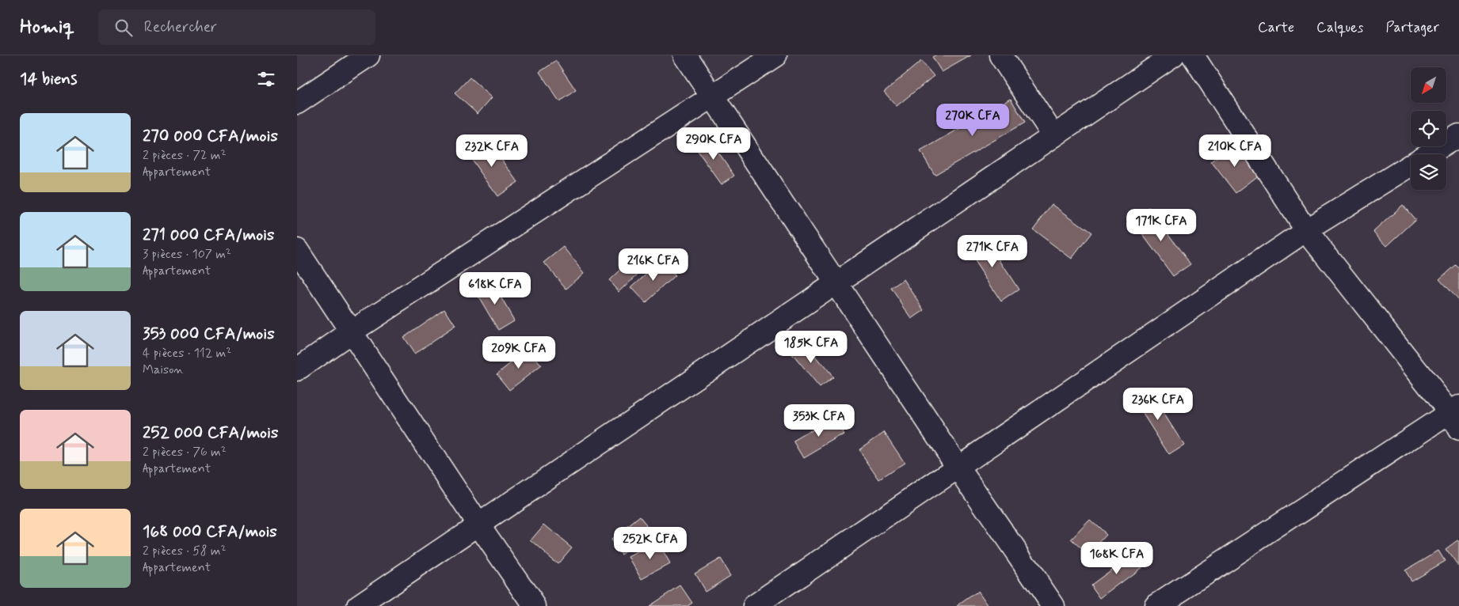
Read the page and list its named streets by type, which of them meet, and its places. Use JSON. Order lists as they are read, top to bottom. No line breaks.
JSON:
{"north":"bottom left","page":{"header":"Homiq","search":"Rechercher","nav":["Carte","Calques","Partager"],"heading":"14 biens","list":[{"name":"270 000 CFA/mois","note":"2 pièces · 72 m² · Appartement"},{"name":"271 000 CFA/mois","note":"3 pièces · 107 m² · Appartement"},{"name":"353 000 CFA/mois","note":"4 pièces · 112 m² · Maison"},{"name":"252 000 CFA/mois","note":"2 pièces · 76 m² · Appartement"},{"name":"168 000 CFA/mois","note":"2 pièces · 58 m² · Appartement"}],"price":["270K CFA","290K CFA","232K CFA","210K CFA","171K CFA","271K CFA","216K CFA","618K CFA","185K CFA","209K CFA","236K CFA","353K CFA","252K CFA","168K CFA"]}}
